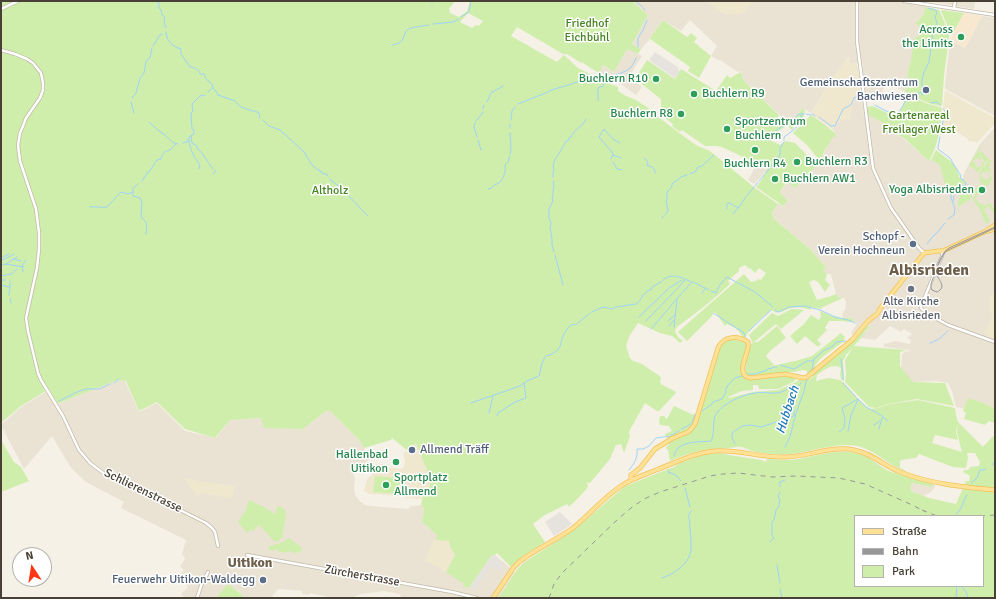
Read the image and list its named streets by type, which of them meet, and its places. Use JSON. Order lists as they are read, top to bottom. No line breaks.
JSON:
{"streets":{"street":["Schlierenstrasse","Zürcherstrasse"]},"districts":["Albisrieden","Uitikon"],"water":["Hubbach"],"parks":["Friedhof Eichbühl","Gartenareal Freilager West","Altholz"],"places":["Across the Limits","Buchlern R10","Gemeinschaftszentrum Bachwiesen","Buchlern R9","Buchlern R8","Sportzentrum Buchlern","Buchlern R4","Buchlern R3","Buchlern AW1","Yoga Albisrieden","Schopf - Verein Hochneun","Alte Kirche Albisrieden","Allmend Träff","Hallenbad Uitikon","Sportplatz Allmend","Feuerwehr Uitikon-Waldegg"],"legend":["Straße","Bahn","Park"],"north":"top"}
